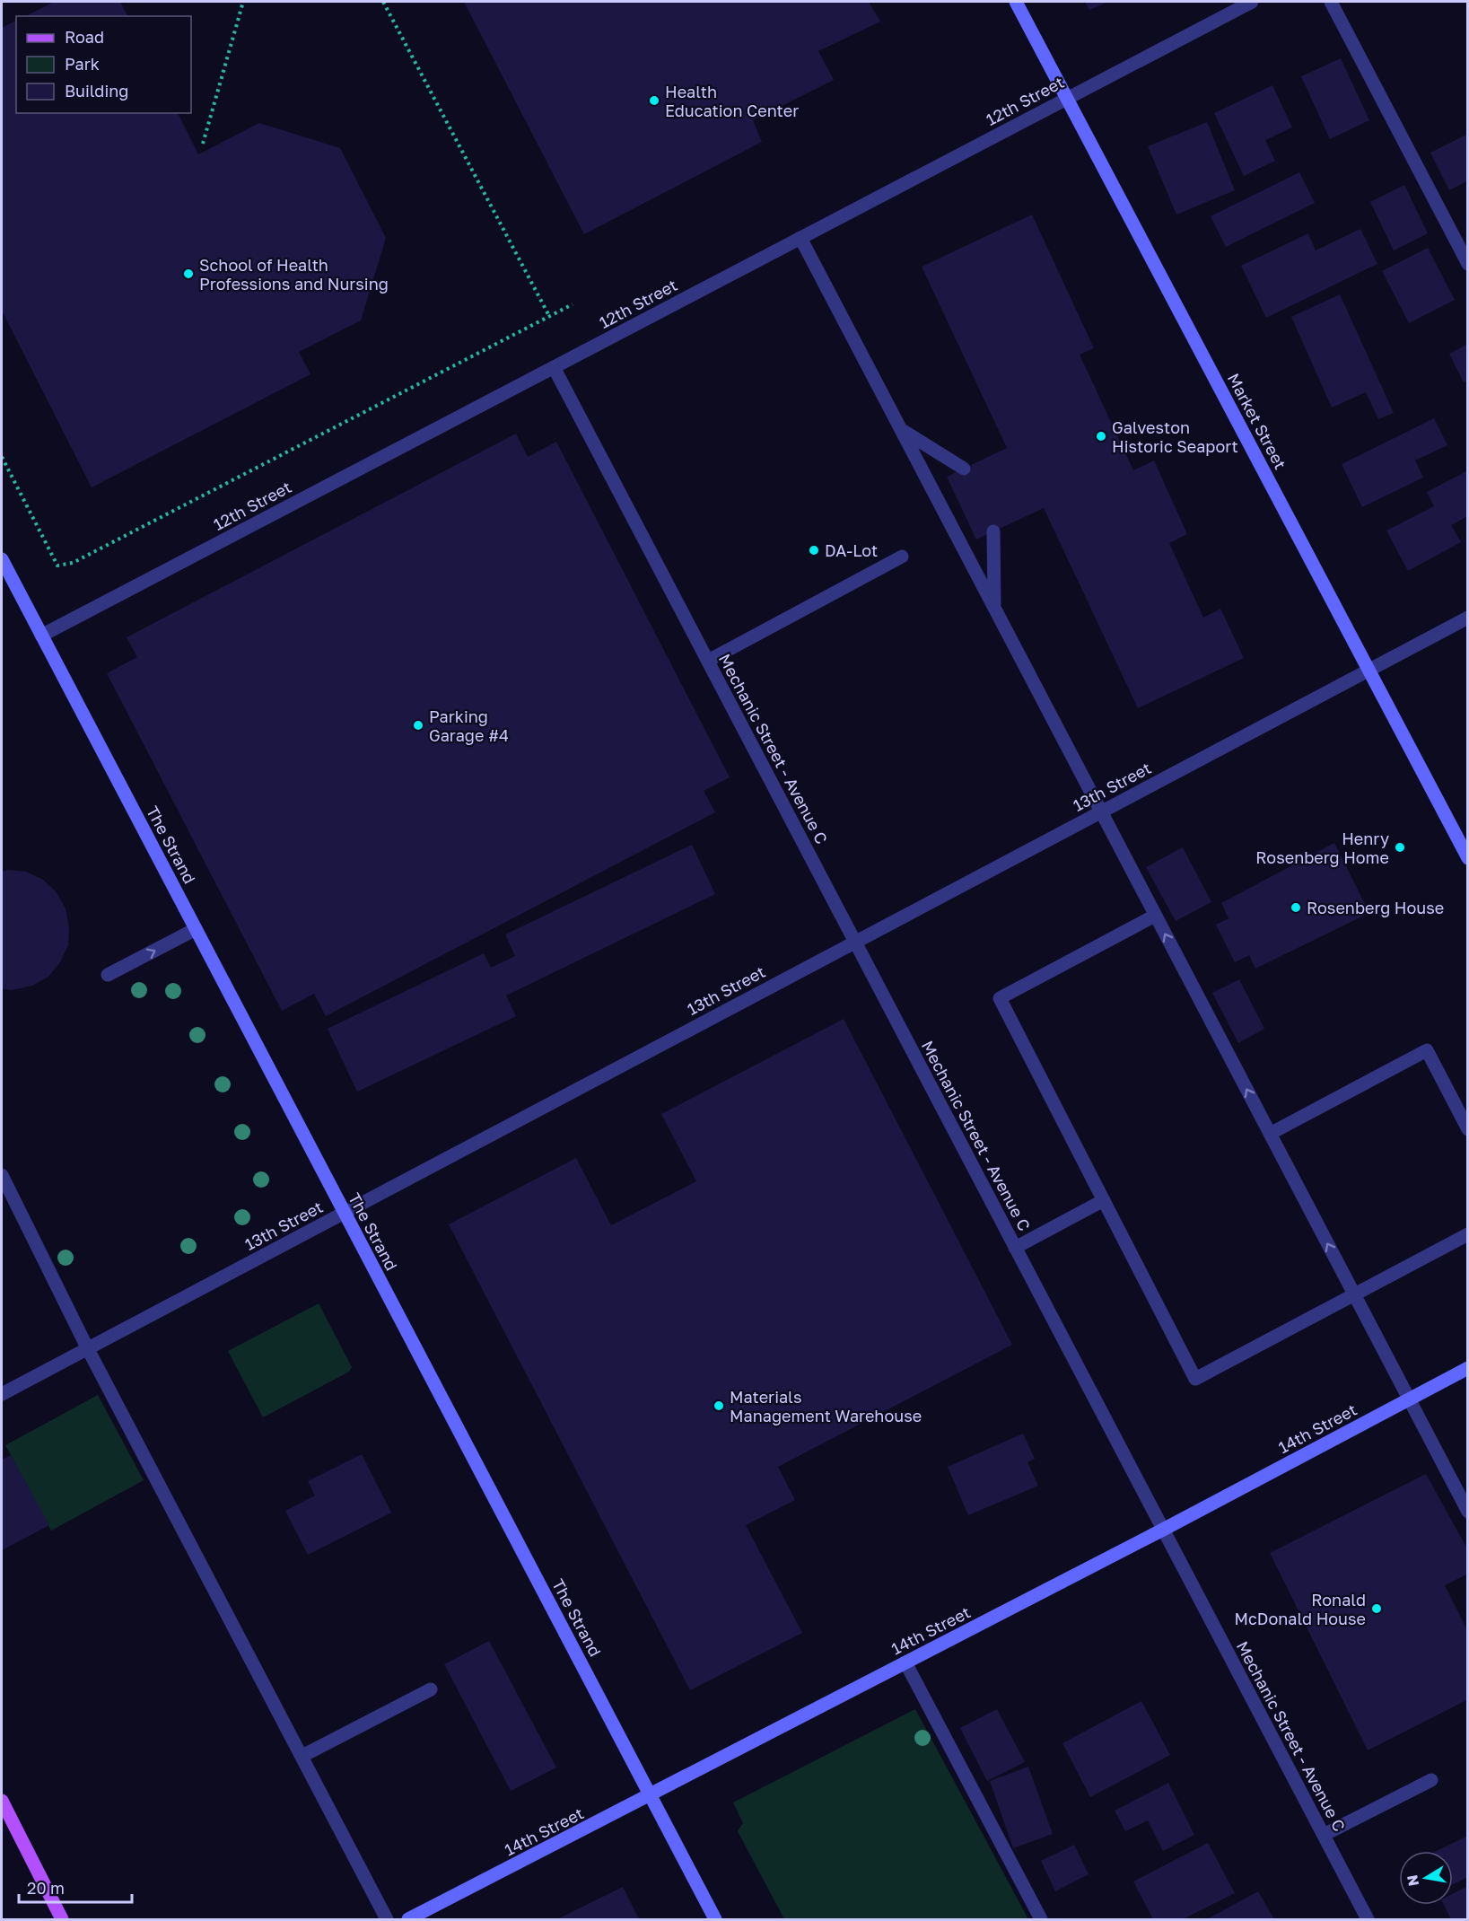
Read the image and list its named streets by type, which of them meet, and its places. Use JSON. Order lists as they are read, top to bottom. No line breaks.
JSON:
{"streets":{"main road":["Market Street","The Strand","14th Street"],"street":["12th Street","Mechanic Street - Avenue C","13th Street"]},"crossings":[["12th Street","Market Street"],["12th Street","Mechanic Street - Avenue C"],["12th Street","The Strand"],["Market Street","13th Street"],["Mechanic Street - Avenue C","13th Street"],["Mechanic Street - Avenue C","14th Street"],["13th Street","The Strand"],["The Strand","14th Street"]],"places":["Health Education Center","School of Health Professions and Nursing","Galveston Historic Seaport","DA-Lot","Parking Garage #4","Henry Rosenberg Home","Rosenberg House","Materials Management Warehouse","Ronald McDonald House"],"legend":["Road","Park","Building"],"scale_bar":"20 m","north":"left"}
